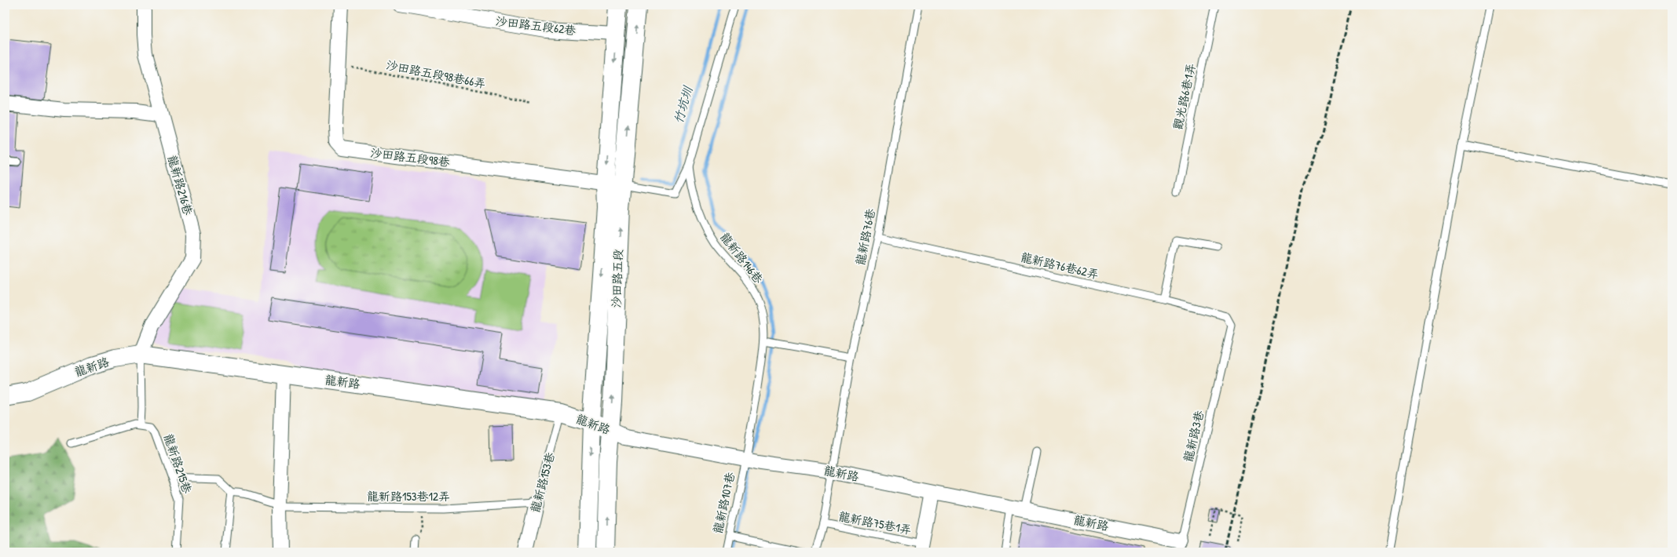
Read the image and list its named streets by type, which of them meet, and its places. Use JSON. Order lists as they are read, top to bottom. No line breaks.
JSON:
{"streets":{"street":["沙田路五段62巷","沙田路五段98巷","龍新路216巷","沙田路五段","龍新路","龍新路153巷"],"lane":["觀光路6巷1弄","龍新路76巷","龍新路146巷","龍新路76巷62弄","龍新路3巷","龍新路215巷","龍新路153巷12弄","龍新路107巷","龍新路75巷1弄"],"path":["沙田路五段98巷66弄"]},"crossings":[["沙田路五段62巷","沙田路五段"],["沙田路五段98巷66弄","沙田路五段98巷"],["沙田路五段98巷","沙田路五段"],["龍新路216巷","龍新路"],["龍新路76巷","龍新路76巷62弄"],["龍新路76巷","龍新路"],["龍新路76巷","龍新路75巷1弄"],["龍新路146巷","龍新路"],["龍新路146巷","龍新路107巷"],["龍新路76巷62弄","龍新路3巷"],["沙田路五段","龍新路"],["龍新路","龍新路3巷"],["龍新路","龍新路153巷"],["龍新路","龍新路107巷"],["龍新路153巷","龍新路153巷12弄"]],"water":["竹坑圳"]}
